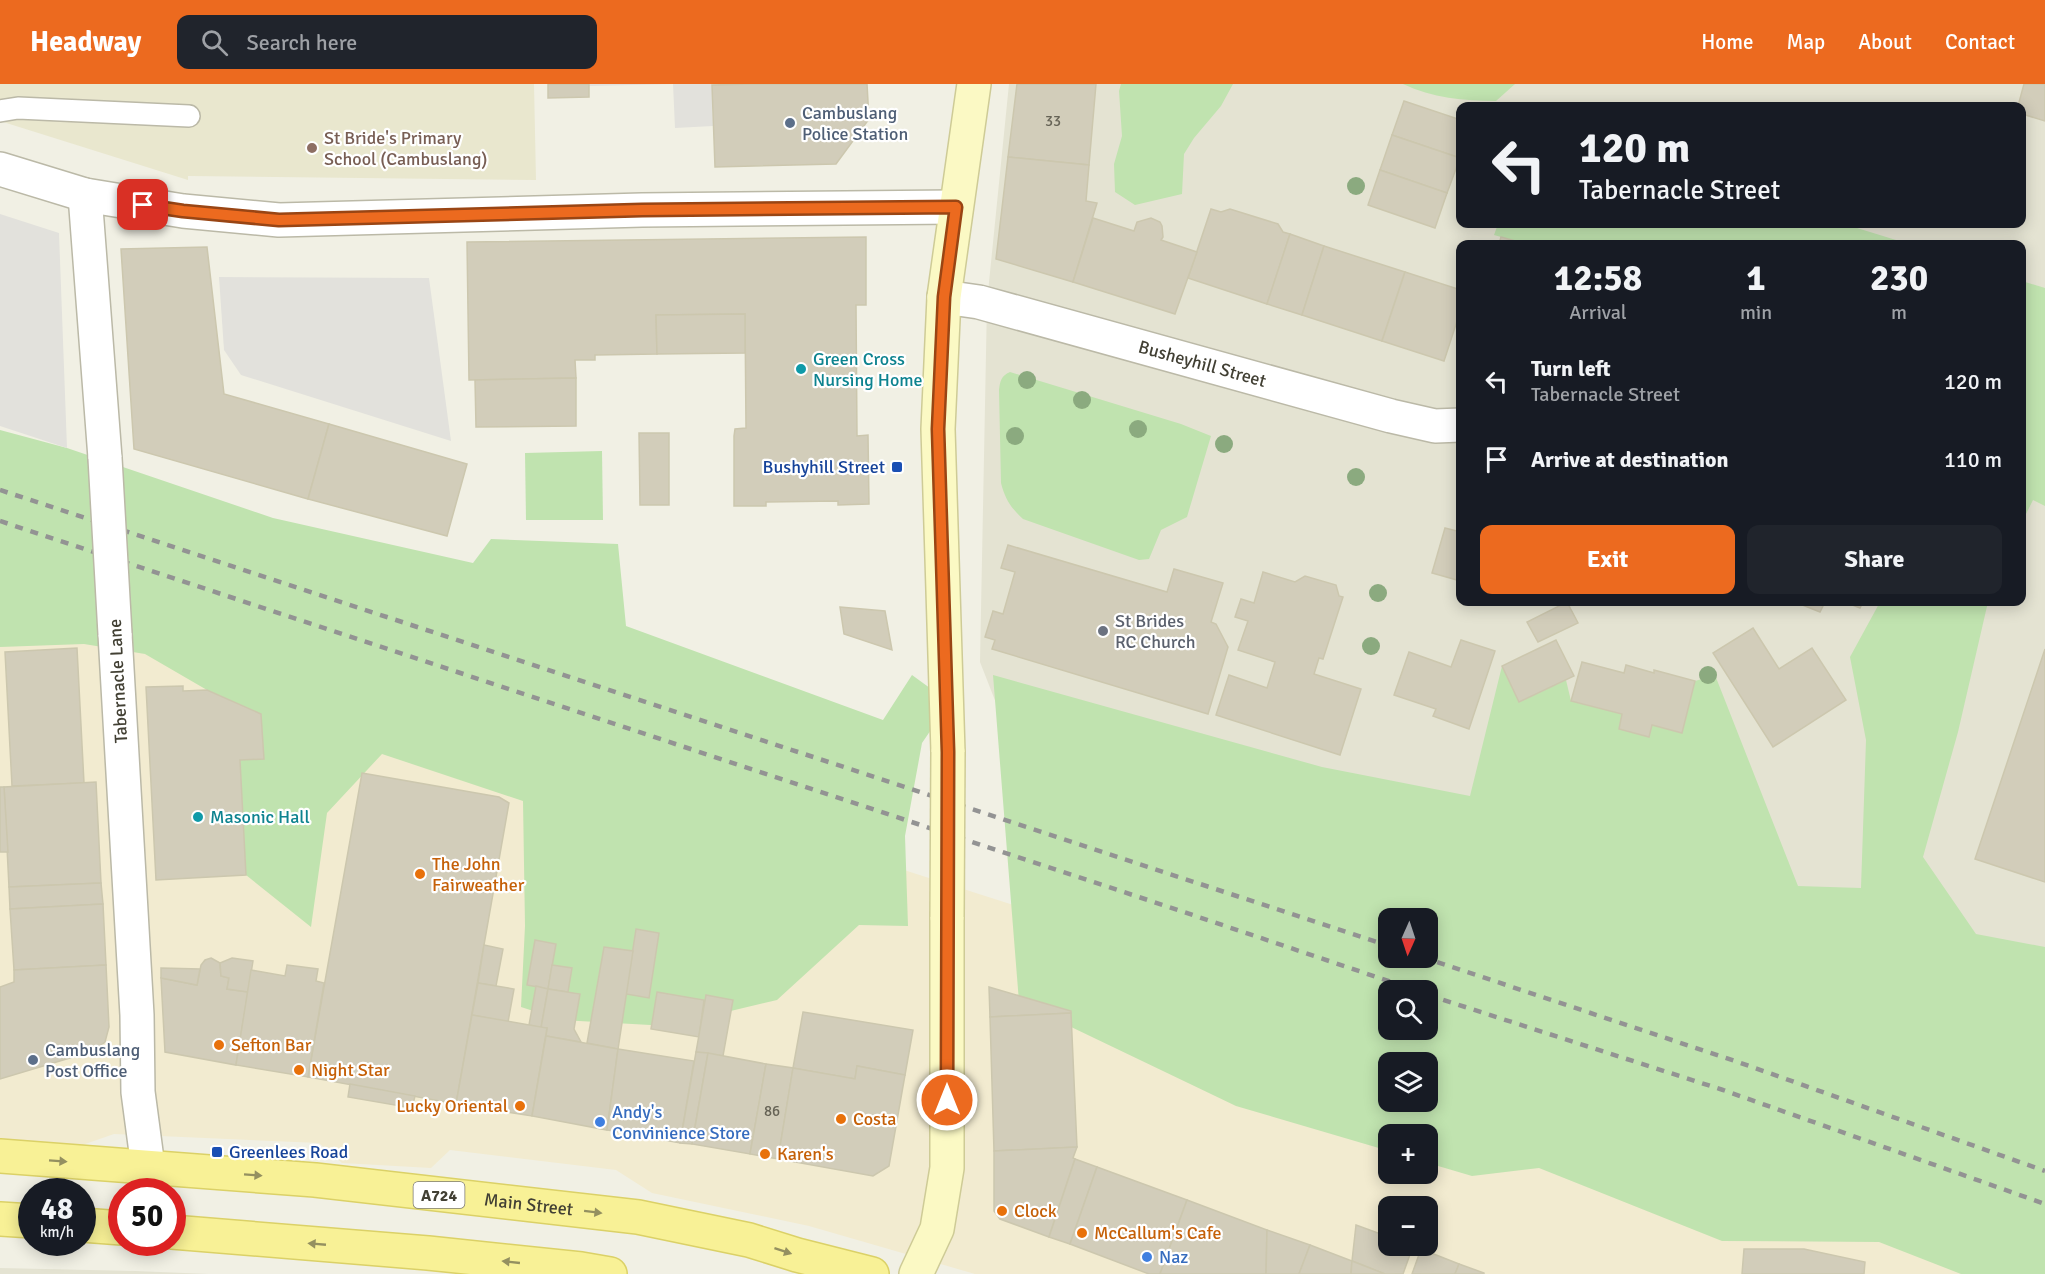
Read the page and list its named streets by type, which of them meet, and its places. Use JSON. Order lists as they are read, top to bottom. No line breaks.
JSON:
{"streets":{"main road":["A724","Main Street"],"street":["Busheyhill Street","Tabernacle Lane"]},"crossings":[["Tabernacle Lane","Main Street"]],"places":{"other":["Cambuslang Police Station","St Bride's Primary School (Cambuslang)","Green Cross Nursing Home","St Brides RC Church","Masonic Hall","The John Fairweather","Sefton Bar","Cambuslang Post Office","Night Star","Lucky Oriental","Costa","Andy's Convinience Store","Karen's","Clock","McCallum's Cafe","Naz"],"transit":["Bushyhill Street","Greenlees Road"]},"house_numbers":["33","86"],"north":"bottom","page":{"header":"Headway","search":"Search here","nav":["Home","Map","About","Contact"],"turn":["120 m","Tabernacle Street"],"eta":["12:58","Arrival","1","min","230","m"],"list":[{"name":"Turn left","note":"Tabernacle Street","value":"120 m"},{"name":"Arrive at destination","value":"110 m"}],"buttons":["Exit","Share"],"map_buttons":["+","−"],"speed":"48 km/h","limit":"50"}}
